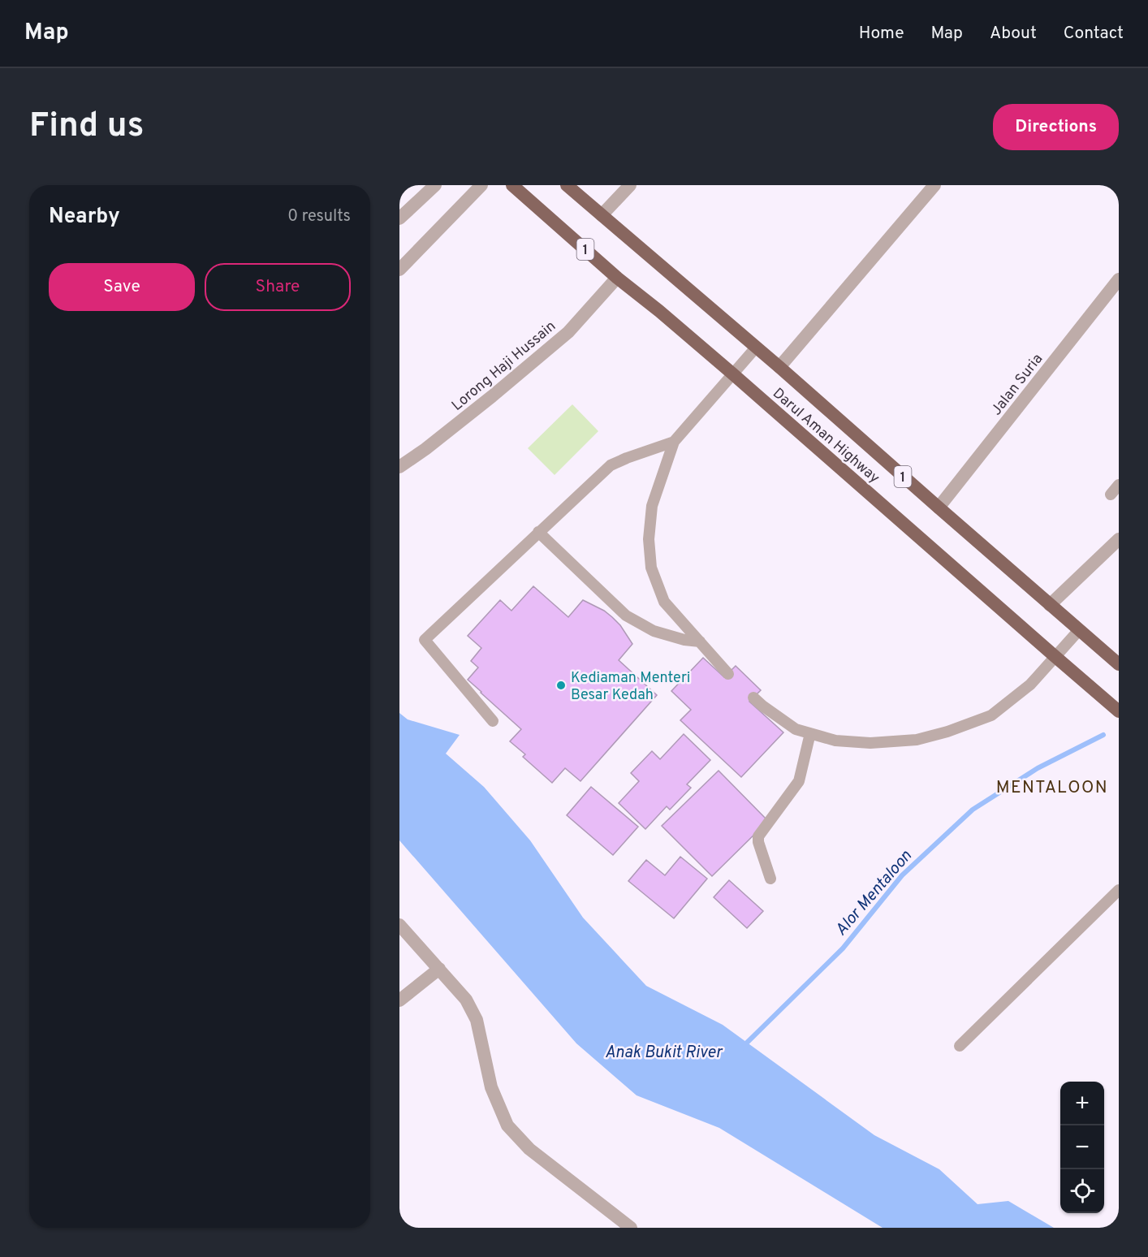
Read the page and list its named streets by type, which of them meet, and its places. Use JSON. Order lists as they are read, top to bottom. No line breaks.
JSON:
{"streets":{"highway":["1","Darul Aman Highway"],"street":["Lorong Haji Hussain","Jalan Suria"]},"crossings":[["Lorong Haji Hussain","Darul Aman Highway"],["Jalan Suria","Darul Aman Highway"]],"districts":["MENTALOON"],"water":["Alor Mentaloon","Anak Bukit River"],"places":["Kediaman Menteri Besar Kedah"],"page":{"header":"Map","nav":["Home","Map","About","Contact"],"buttons":["Directions",["Save","Share"]],"title":"Find us","heading":["Nearby","0 results"],"map_buttons":["+","−"]}}
